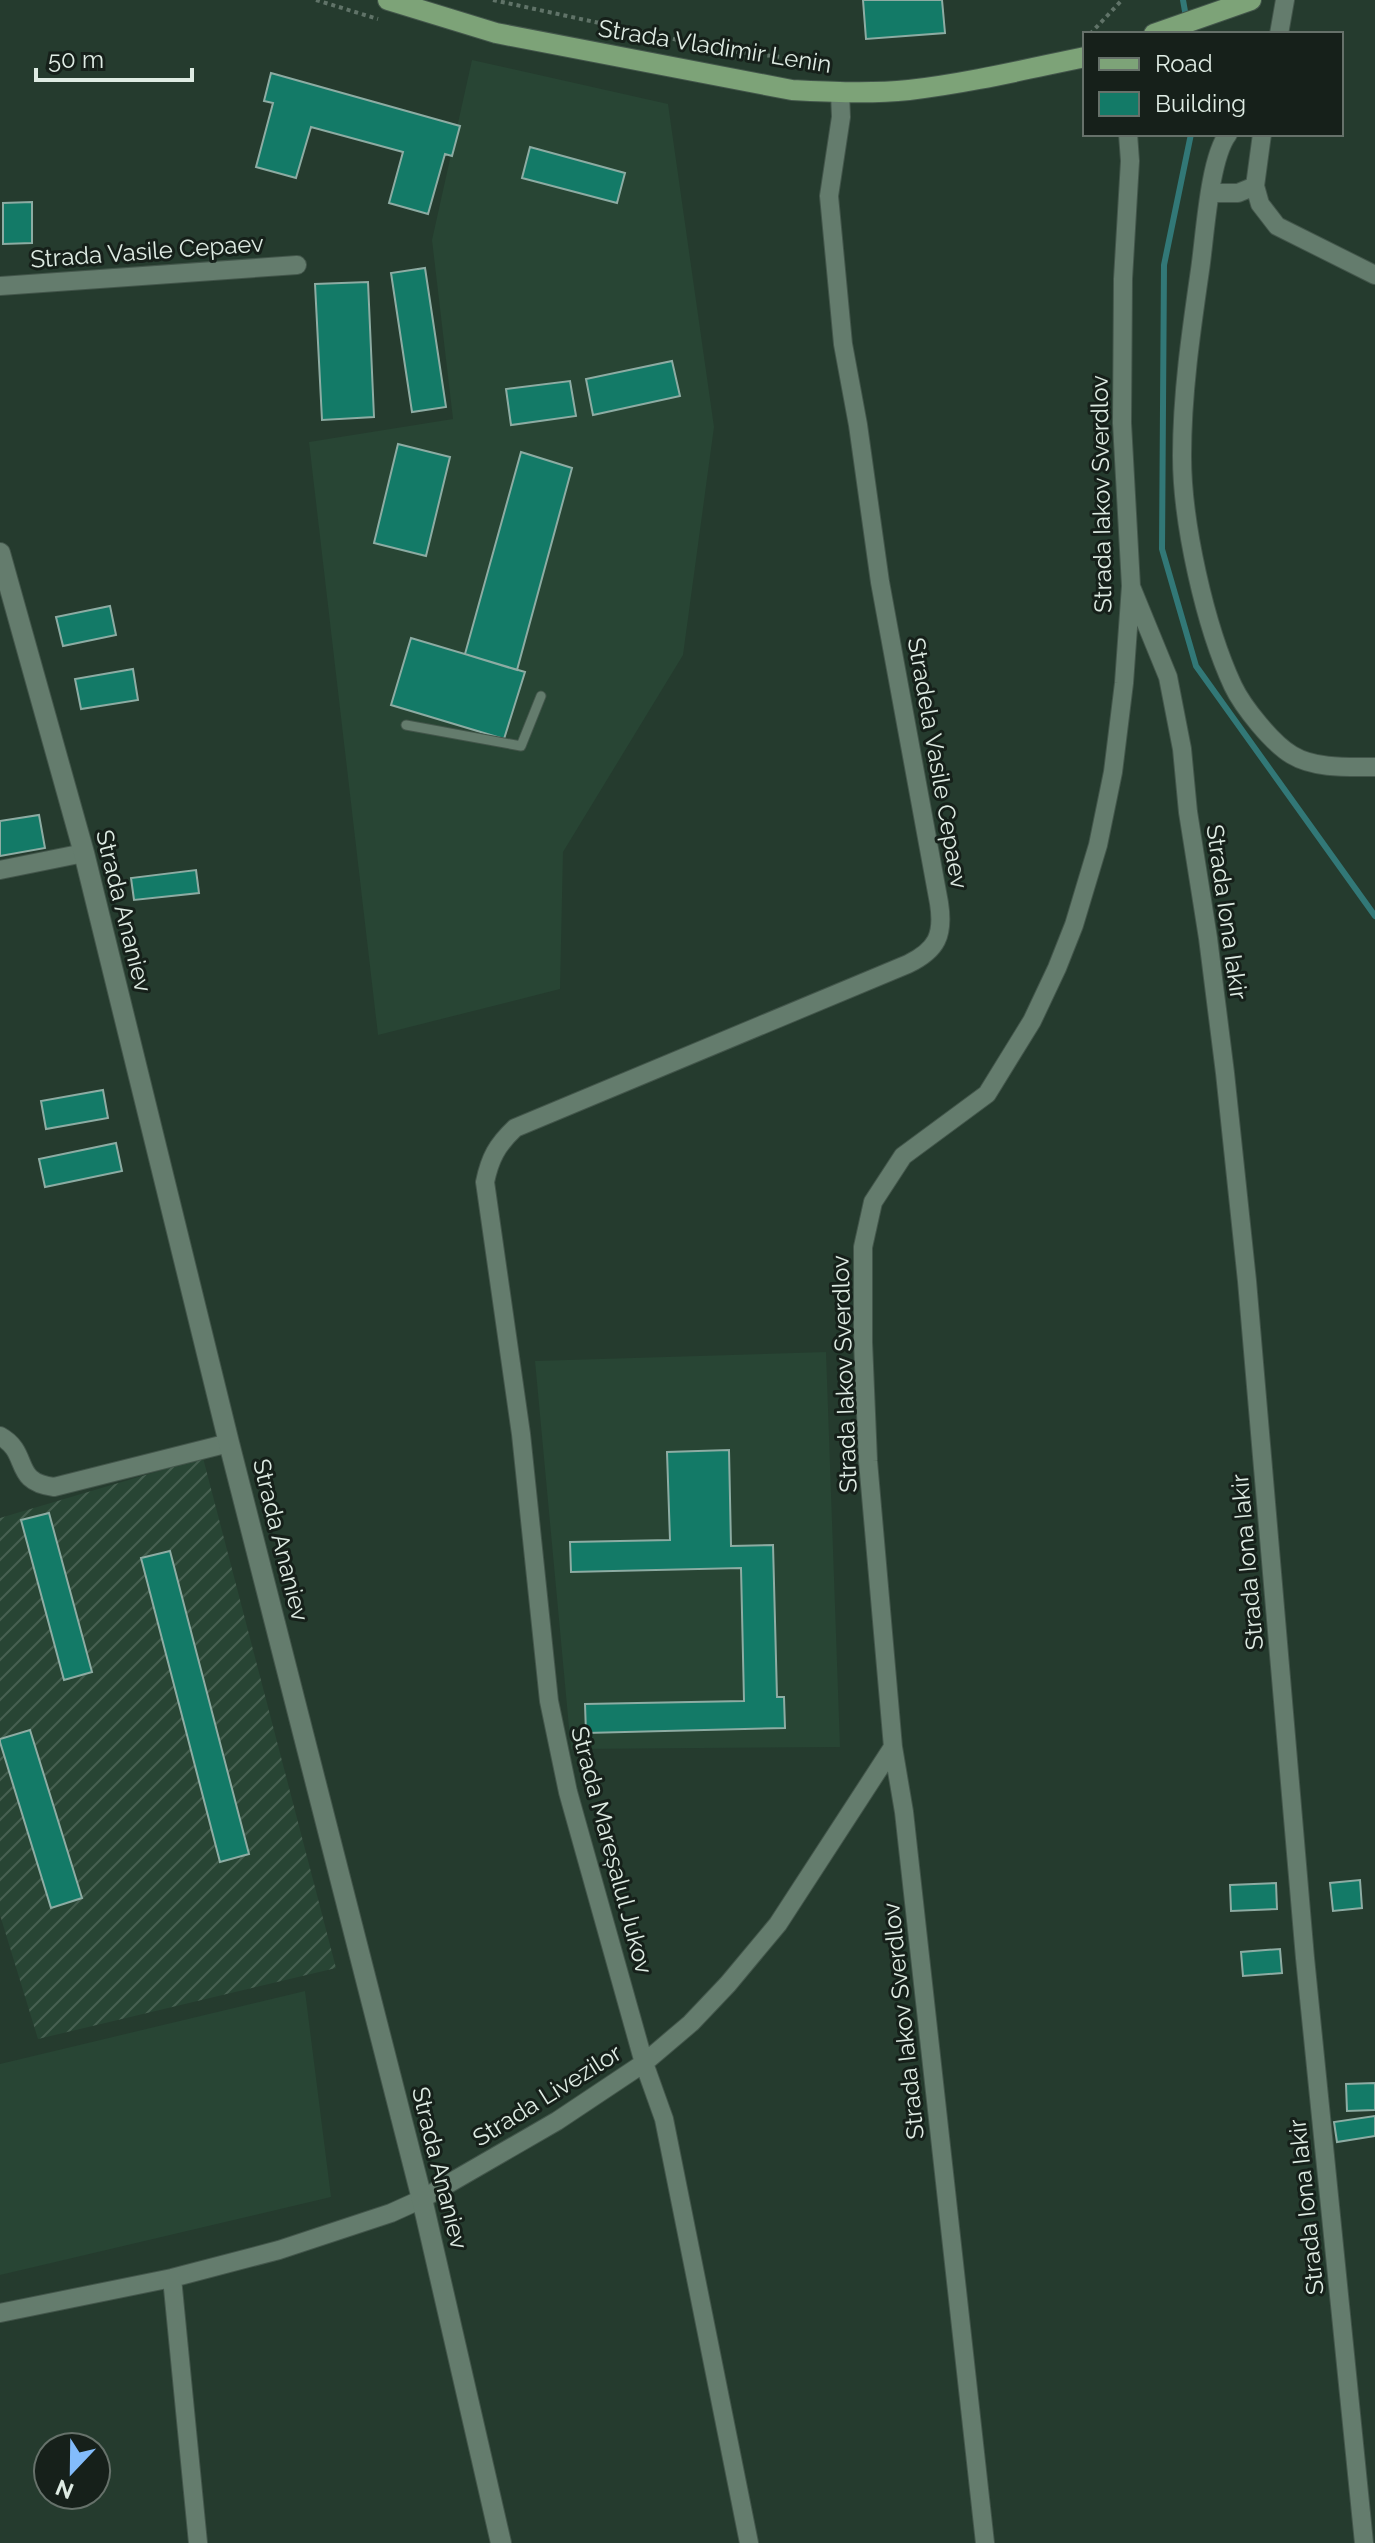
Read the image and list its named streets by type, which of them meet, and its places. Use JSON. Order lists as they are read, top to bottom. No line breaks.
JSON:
{"streets":{"main road":["Strada Vladimir Lenin"],"street":["Strada Vasile Cepaev","Strada Iakov Sverdlov","Stradela Vasile Cepaev","Strada Ananiev","Strada Iona Iakir","Strada Mareșalul Jukov","Strada Livezilor"]},"crossings":[["Strada Vladimir Lenin","Stradela Vasile Cepaev"],["Strada Iakov Sverdlov","Strada Iona Iakir"],["Strada Iakov Sverdlov","Strada Livezilor"],["Stradela Vasile Cepaev","Strada Mareșalul Jukov"],["Strada Ananiev","Strada Livezilor"],["Strada Mareșalul Jukov","Strada Livezilor"]],"legend":["Road","Building"],"scale_bar":"50 m","north":"bottom"}
